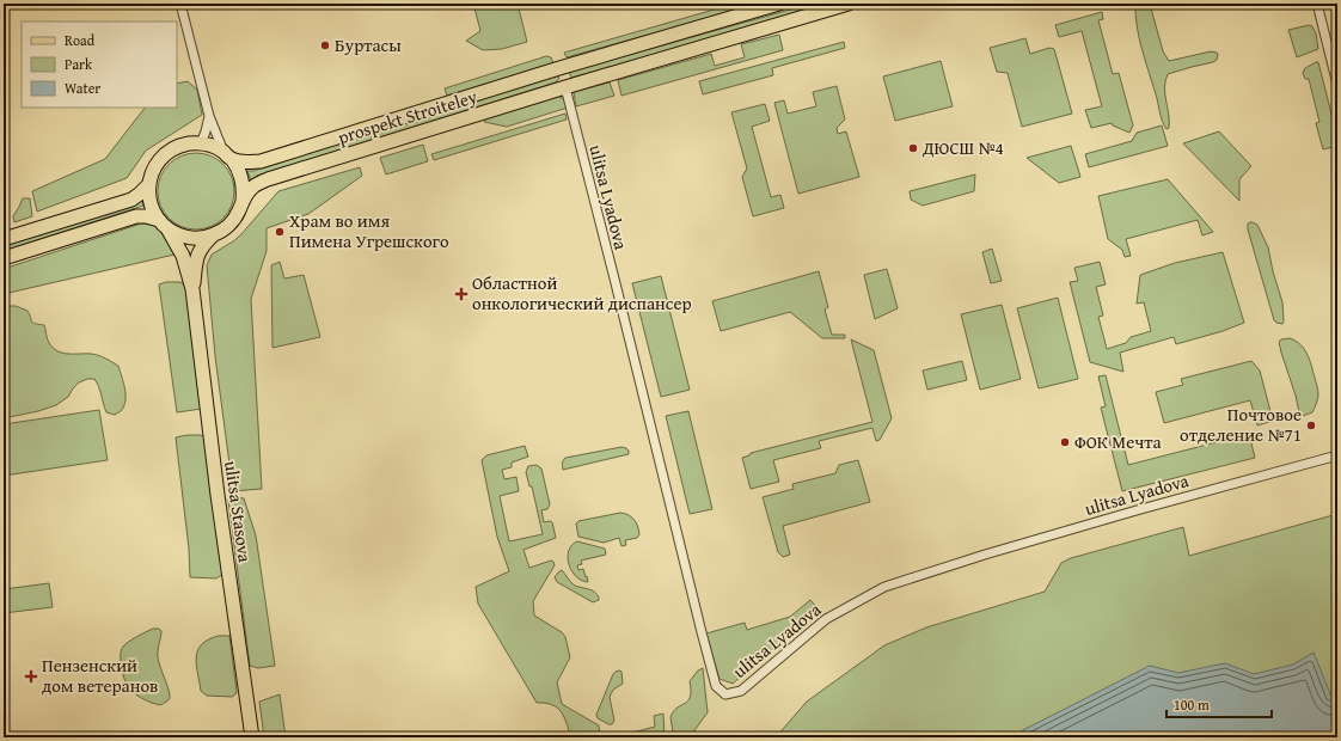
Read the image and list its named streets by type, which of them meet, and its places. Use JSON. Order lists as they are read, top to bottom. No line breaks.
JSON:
{"streets":{"main road":["prospekt Stroiteley","ulitsa Stasova"],"street":["ulitsa Lyadova"]},"crossings":[["prospekt Stroiteley","ulitsa Lyadova"],["prospekt Stroiteley","ulitsa Stasova"]],"places":{"other":["Буртасы","ДЮСШ №4","Храм во имя Пимена Угрешского","Почтовое отделение №71","ФОК Мечта"],"health":["Областной онкологический диспансер","Пензенский дом ветеранов"]},"legend":["Road","Park","Water"],"scale_bar":"100 m"}
